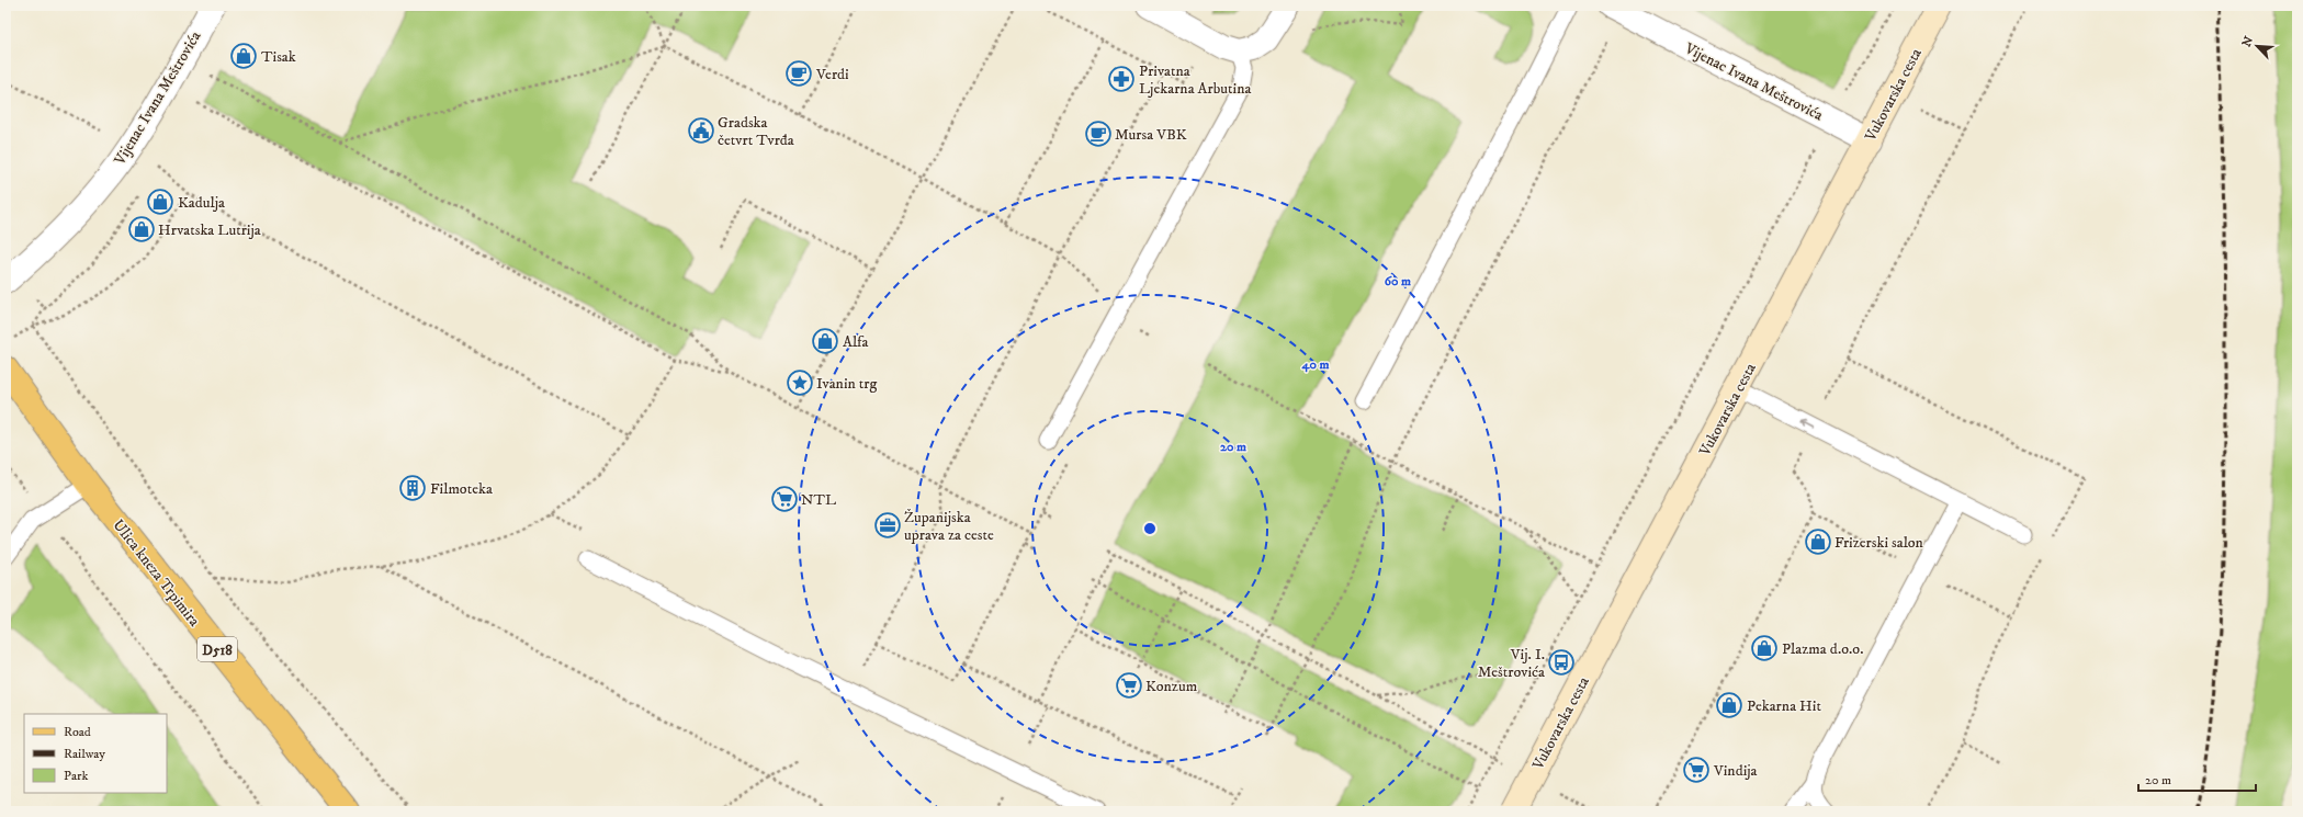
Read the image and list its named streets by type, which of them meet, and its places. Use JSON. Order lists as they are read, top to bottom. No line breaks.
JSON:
{"streets":{"main road":["Vukovarska cesta","Ulica kneza Trpimira","D518"],"street":["Vijenac Ivana Meštrovića"]},"crossings":[["Vijenac Ivana Meštrovića","Vukovarska cesta"]],"places":{"shop":["Tisak","Kadulja","Hrvatska Lutrija","Alfa","Frizerski salon","Plazma d.o.o.","Pekarna Hit"],"cafe":["Verdi","Mursa VBK"],"pharmacy":["Privatna Ljekarna Arbutina"],"public building":["Gradska četvrt Tvrđa"],"place":["Ivanin trg"],"building":["Filmoteka"],"supermarket":["NTL","Konzum","Vindija"],"office":["Županijska uprava za ceste"],"bus stop":["Vij. I. Meštrovića"]},"legend":["Road","Railway","Park"],"scale_bar":"20 m","north":"top left","rings":["60 m","40 m","20 m"]}
